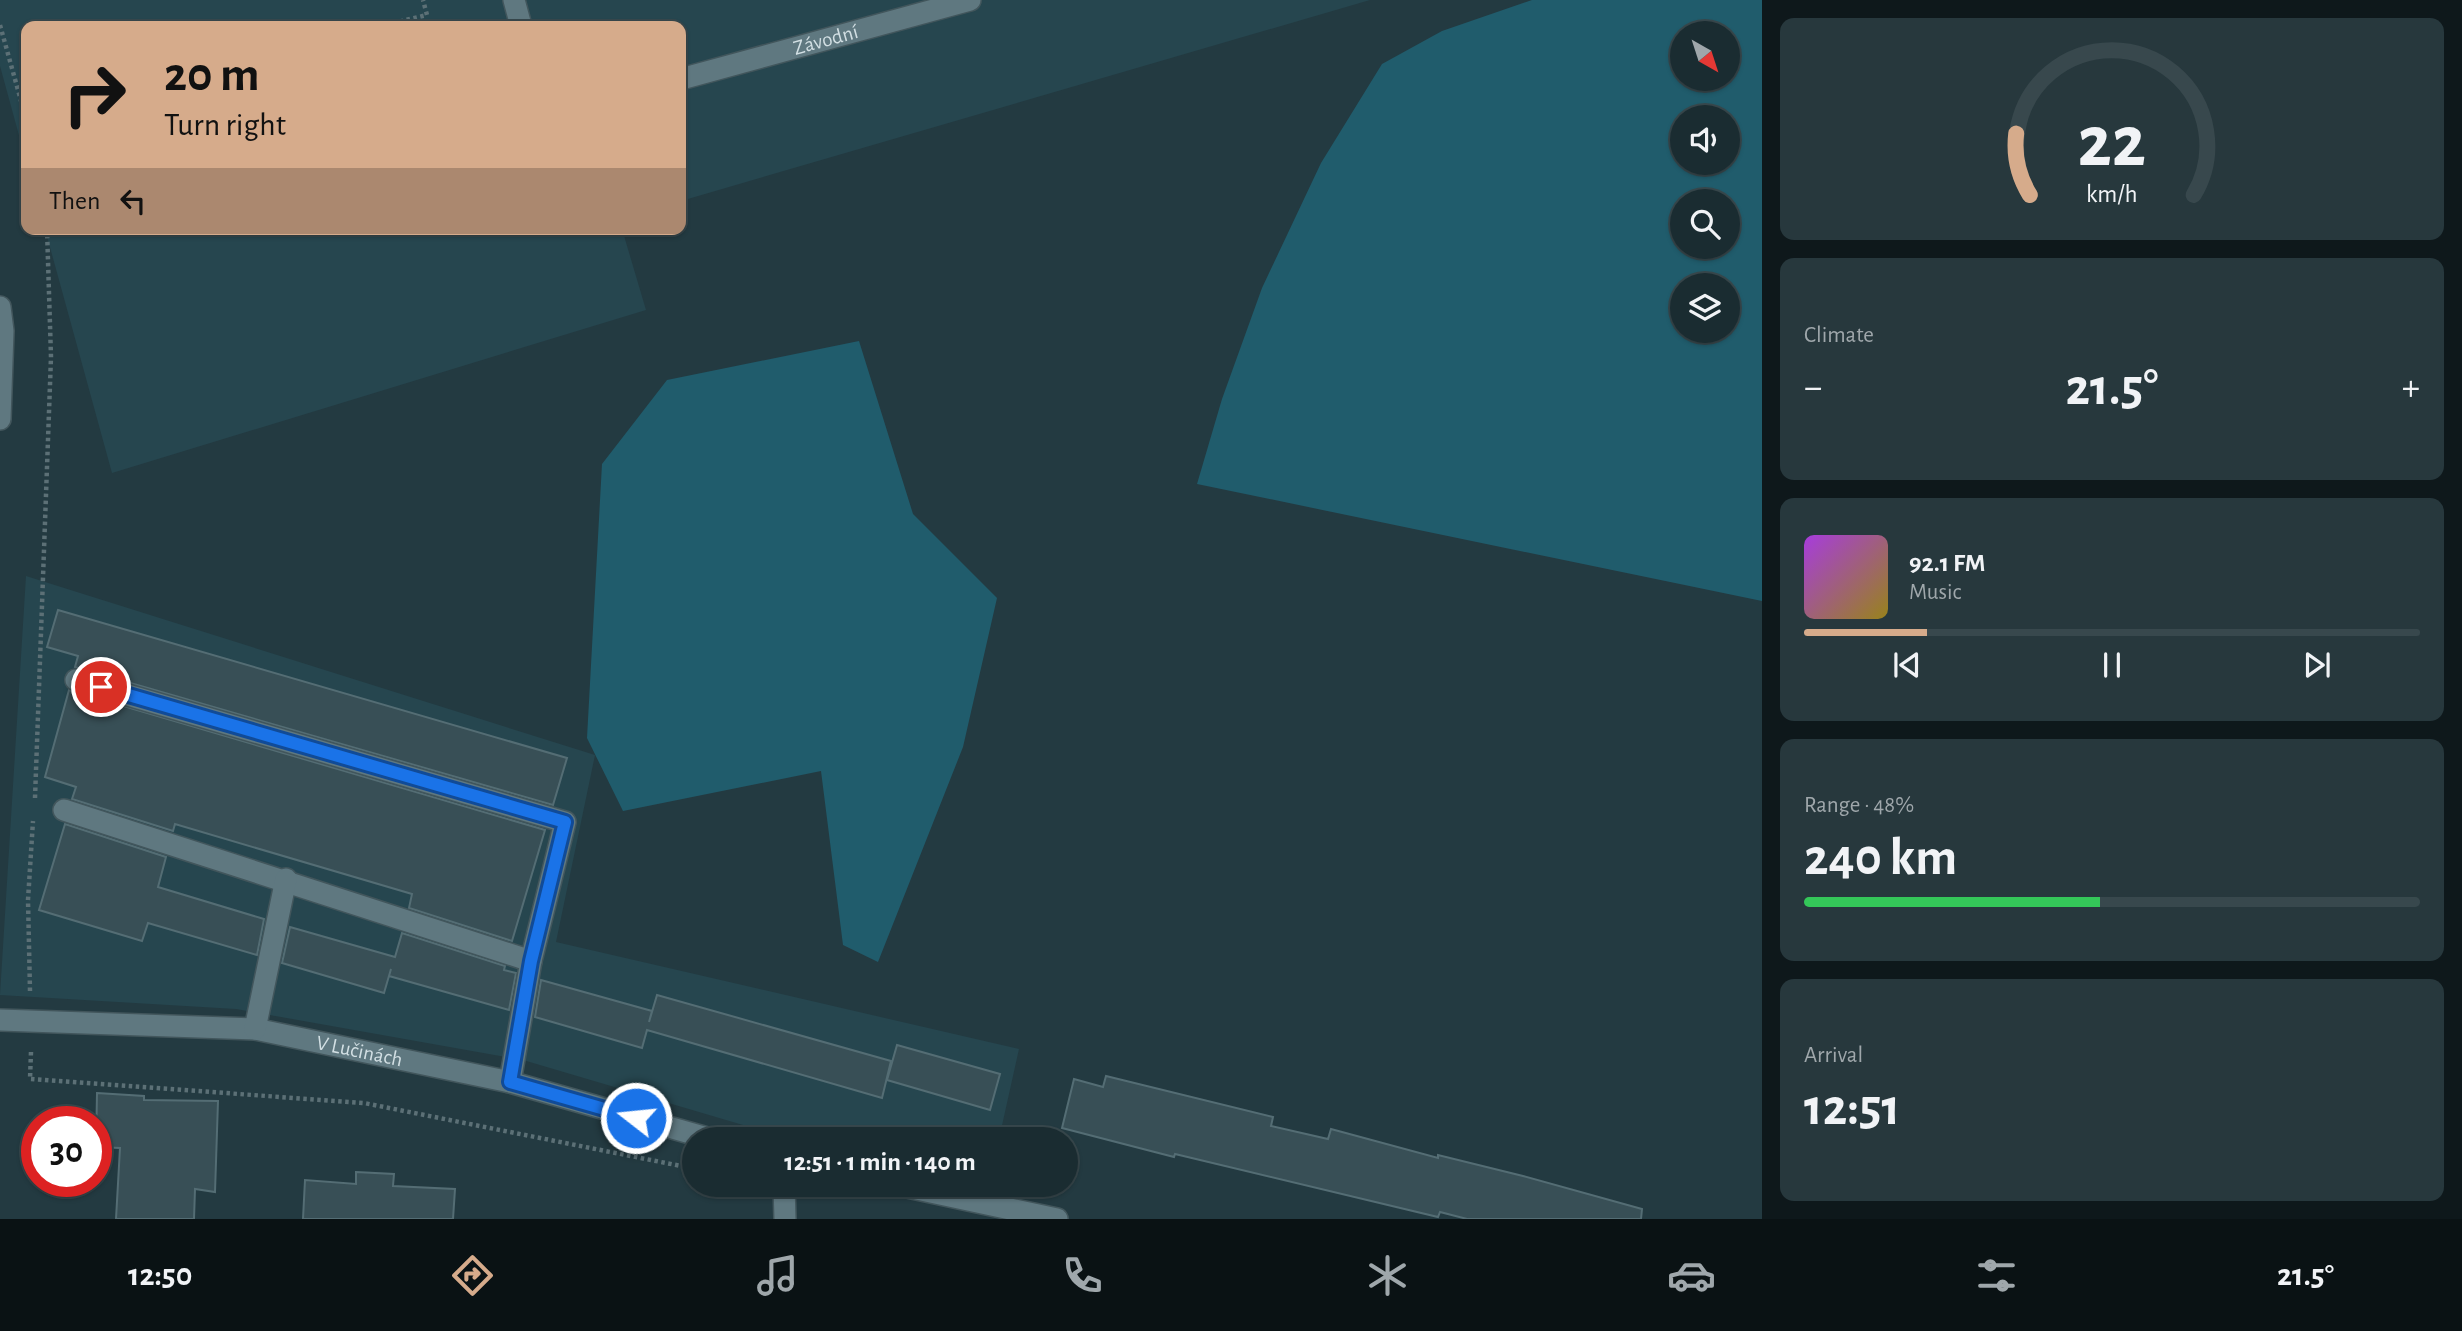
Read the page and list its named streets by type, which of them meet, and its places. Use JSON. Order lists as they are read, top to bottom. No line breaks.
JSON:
{"streets":{"street":["Závodní","V Lučinách"]},"north":"bottom right","page":{"turn":["20 m","Turn right"],"then":"Then","tile":["Climate",["Range · 48%","240 km"],["Arrival","12:51"]],"heat":["−","21.5°","+"],"song":["92.1 FM","Music"],"limit":"30","trip":"12:51 · 1 min · 140 m","tabs":["12:50","21.5°"],"gauge":["22","km/h"]}}
